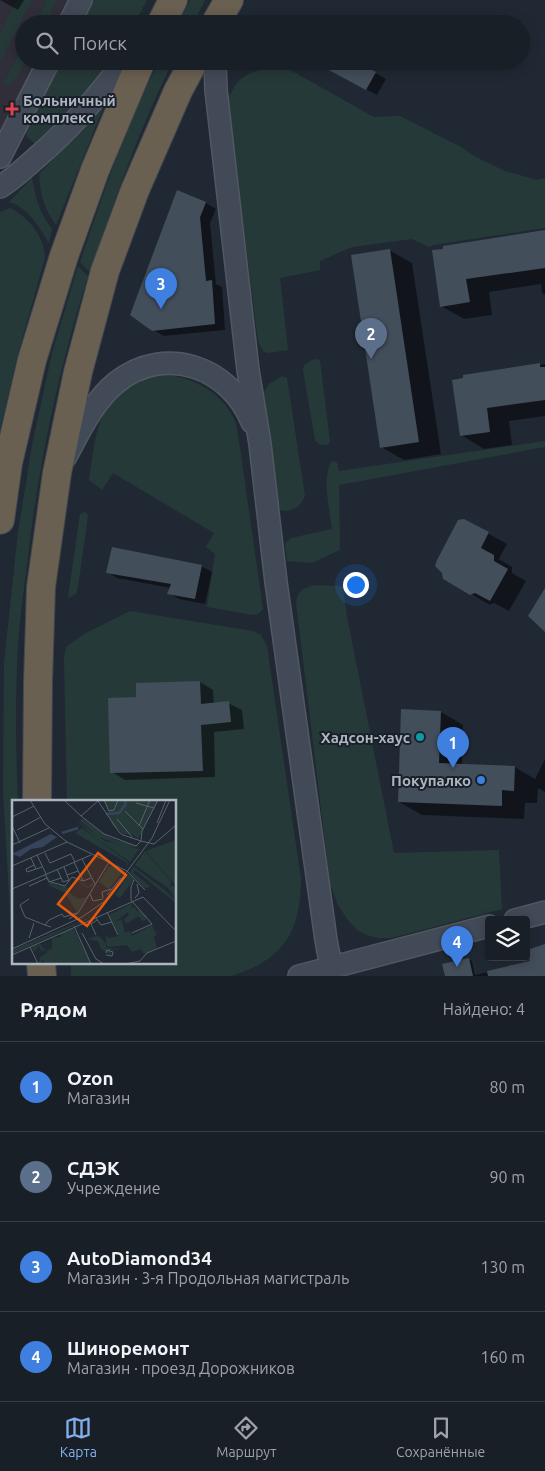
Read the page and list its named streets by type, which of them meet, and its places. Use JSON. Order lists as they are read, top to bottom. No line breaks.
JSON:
{"places":{"health":["Больничный комплекс"],"other":["Хадсон-хаус","Покупалко"]},"page":{"search":"Поиск","pins":["3","2","1","4"],"heading":["Рядом","Найдено: 4"],"list":[{"mark":"1","name":"Ozon","note":"Магазин","value":"80 m"},{"mark":"2","name":"СДЭК","note":"Учреждение","value":"90 m"},{"mark":"3","name":"AutoDiamond34","note":"Магазин · 3-я Продольная магистраль","value":"130 m"},{"mark":"4","name":"Шиноремонт","note":"Магазин · проезд Дорожников","value":"160 m"}],"nav":["Карта","Маршрут","Сохранённые"]}}
